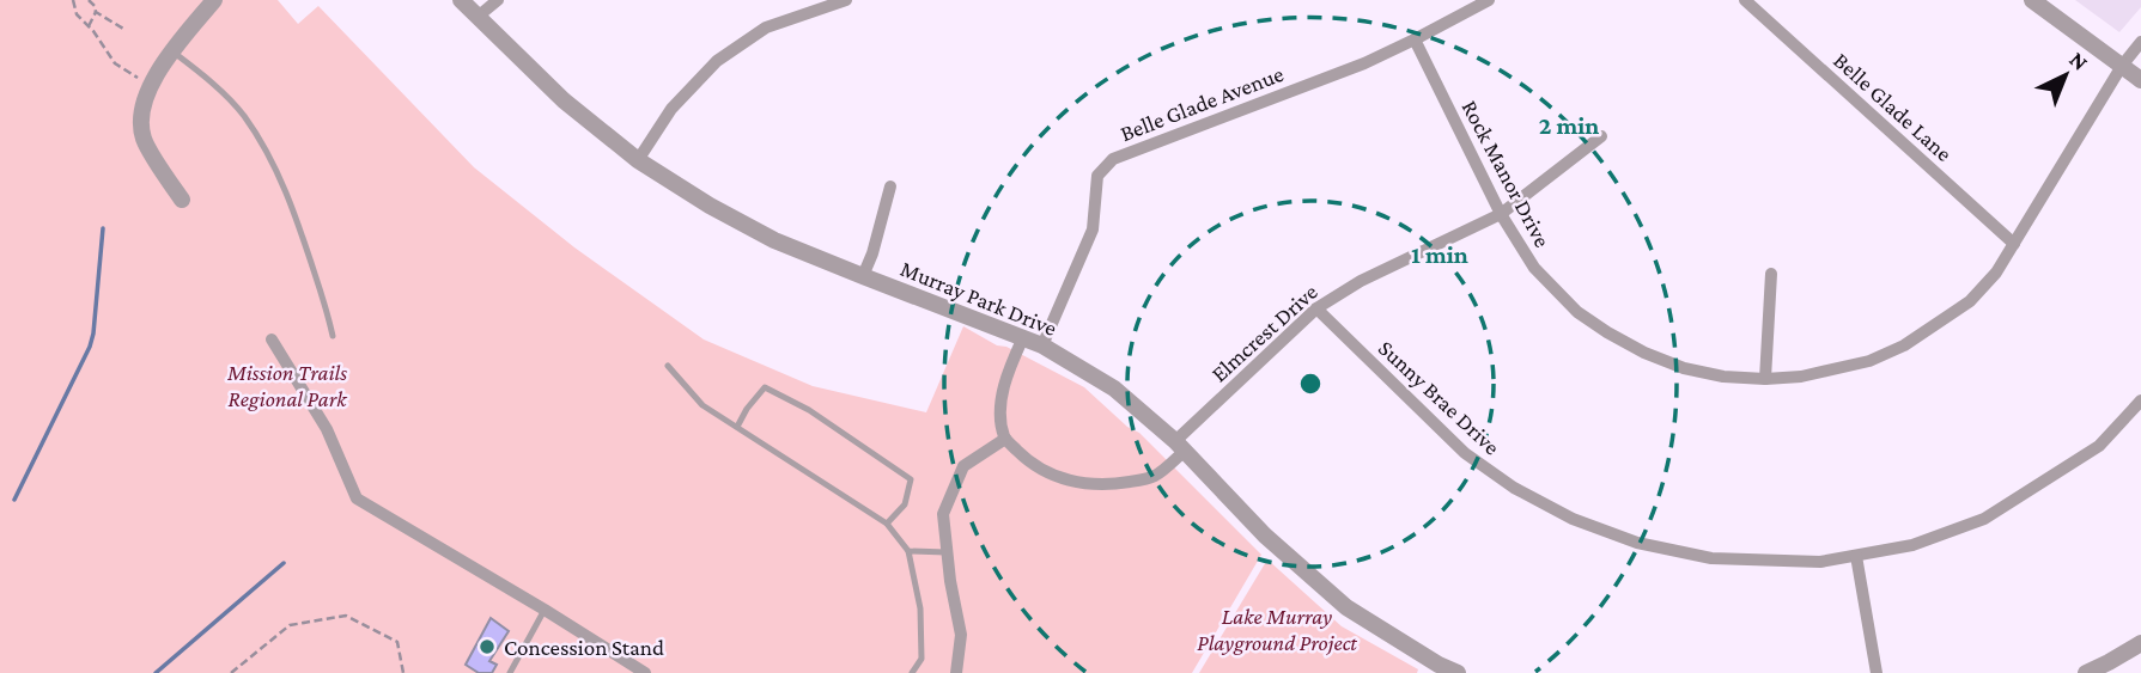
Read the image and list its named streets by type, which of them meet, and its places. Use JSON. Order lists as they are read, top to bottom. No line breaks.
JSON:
{"streets":{"street":["Belle Glade Avenue","Belle Glade Lane","Rock Manor Drive","Murray Park Drive","Elmcrest Drive","Sunny Brae Drive"]},"crossings":[["Belle Glade Avenue","Rock Manor Drive"],["Belle Glade Avenue","Murray Park Drive"],["Belle Glade Lane","Rock Manor Drive"],["Rock Manor Drive","Elmcrest Drive"],["Murray Park Drive","Elmcrest Drive"],["Elmcrest Drive","Sunny Brae Drive"]],"parks":["Mission Trails Regional Park","Lake Murray Playground Project"],"places":["Concession Stand"],"north":"top right","rings":["2 min","1 min"]}
